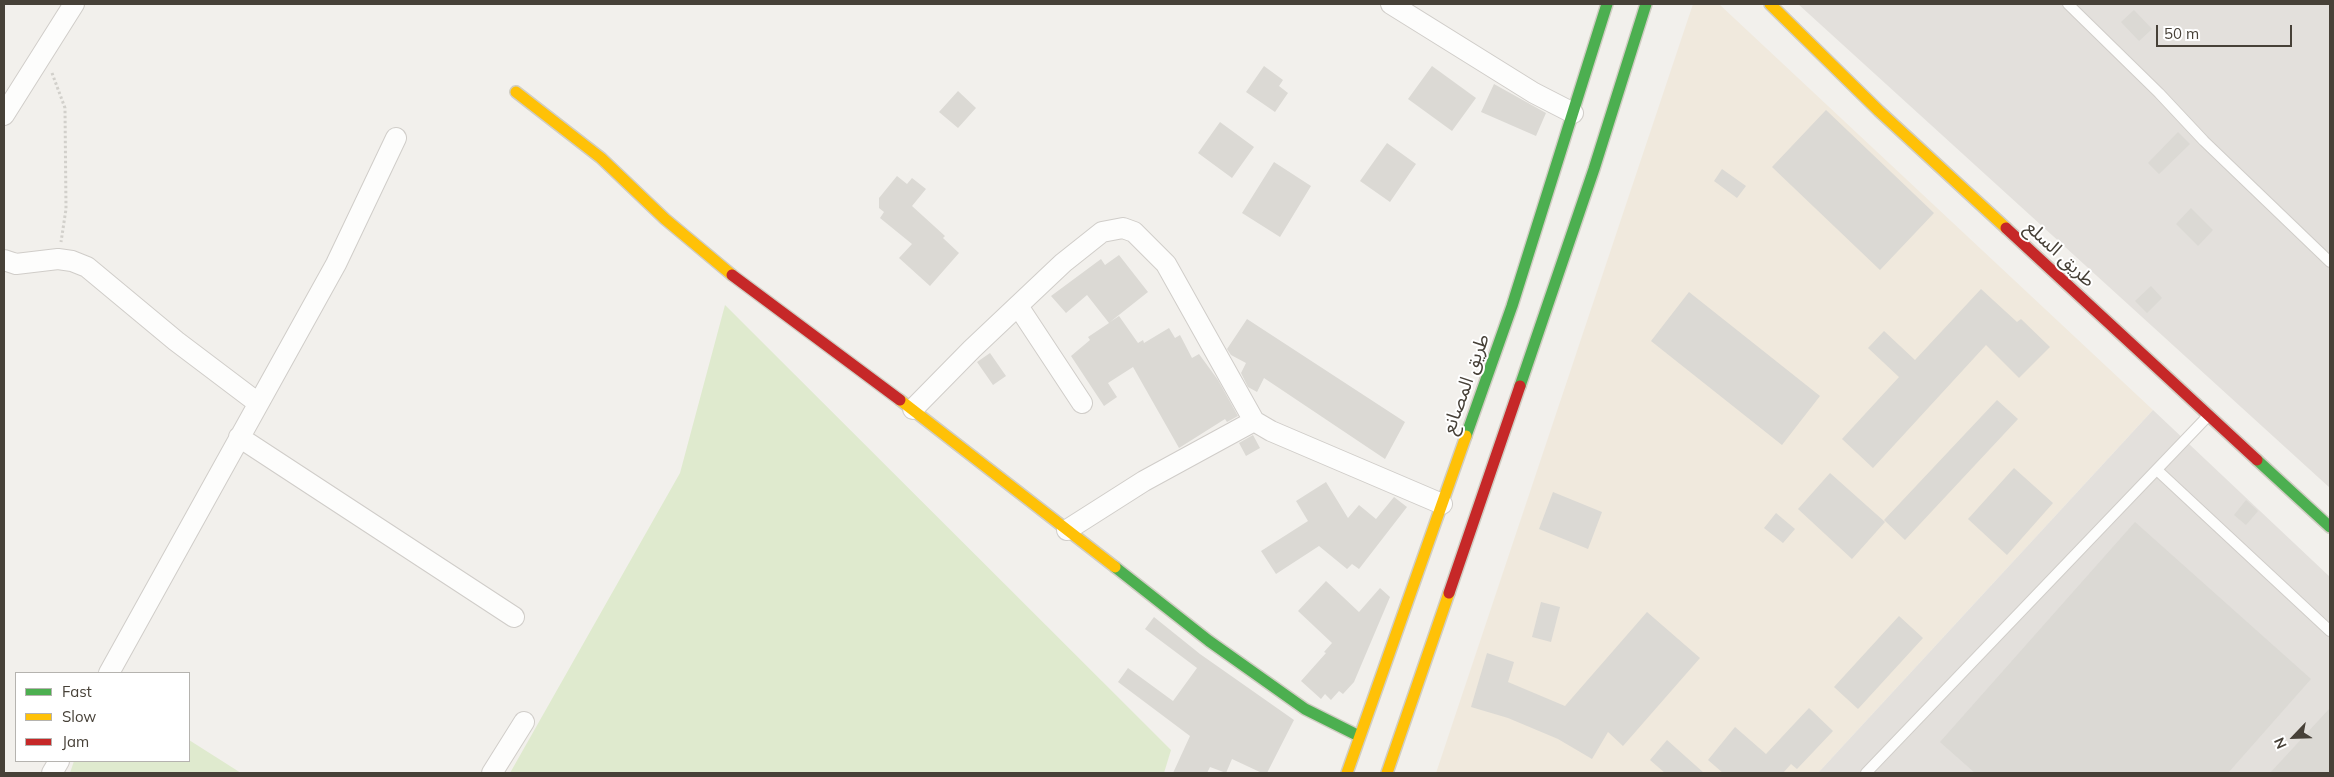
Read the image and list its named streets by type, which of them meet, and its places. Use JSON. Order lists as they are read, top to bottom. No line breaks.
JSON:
{"streets":{"street":["طريق السلع","طريق المصانع"]},"legend":["Fast","Slow","Jam"],"scale_bar":"50 m","north":"bottom left"}
